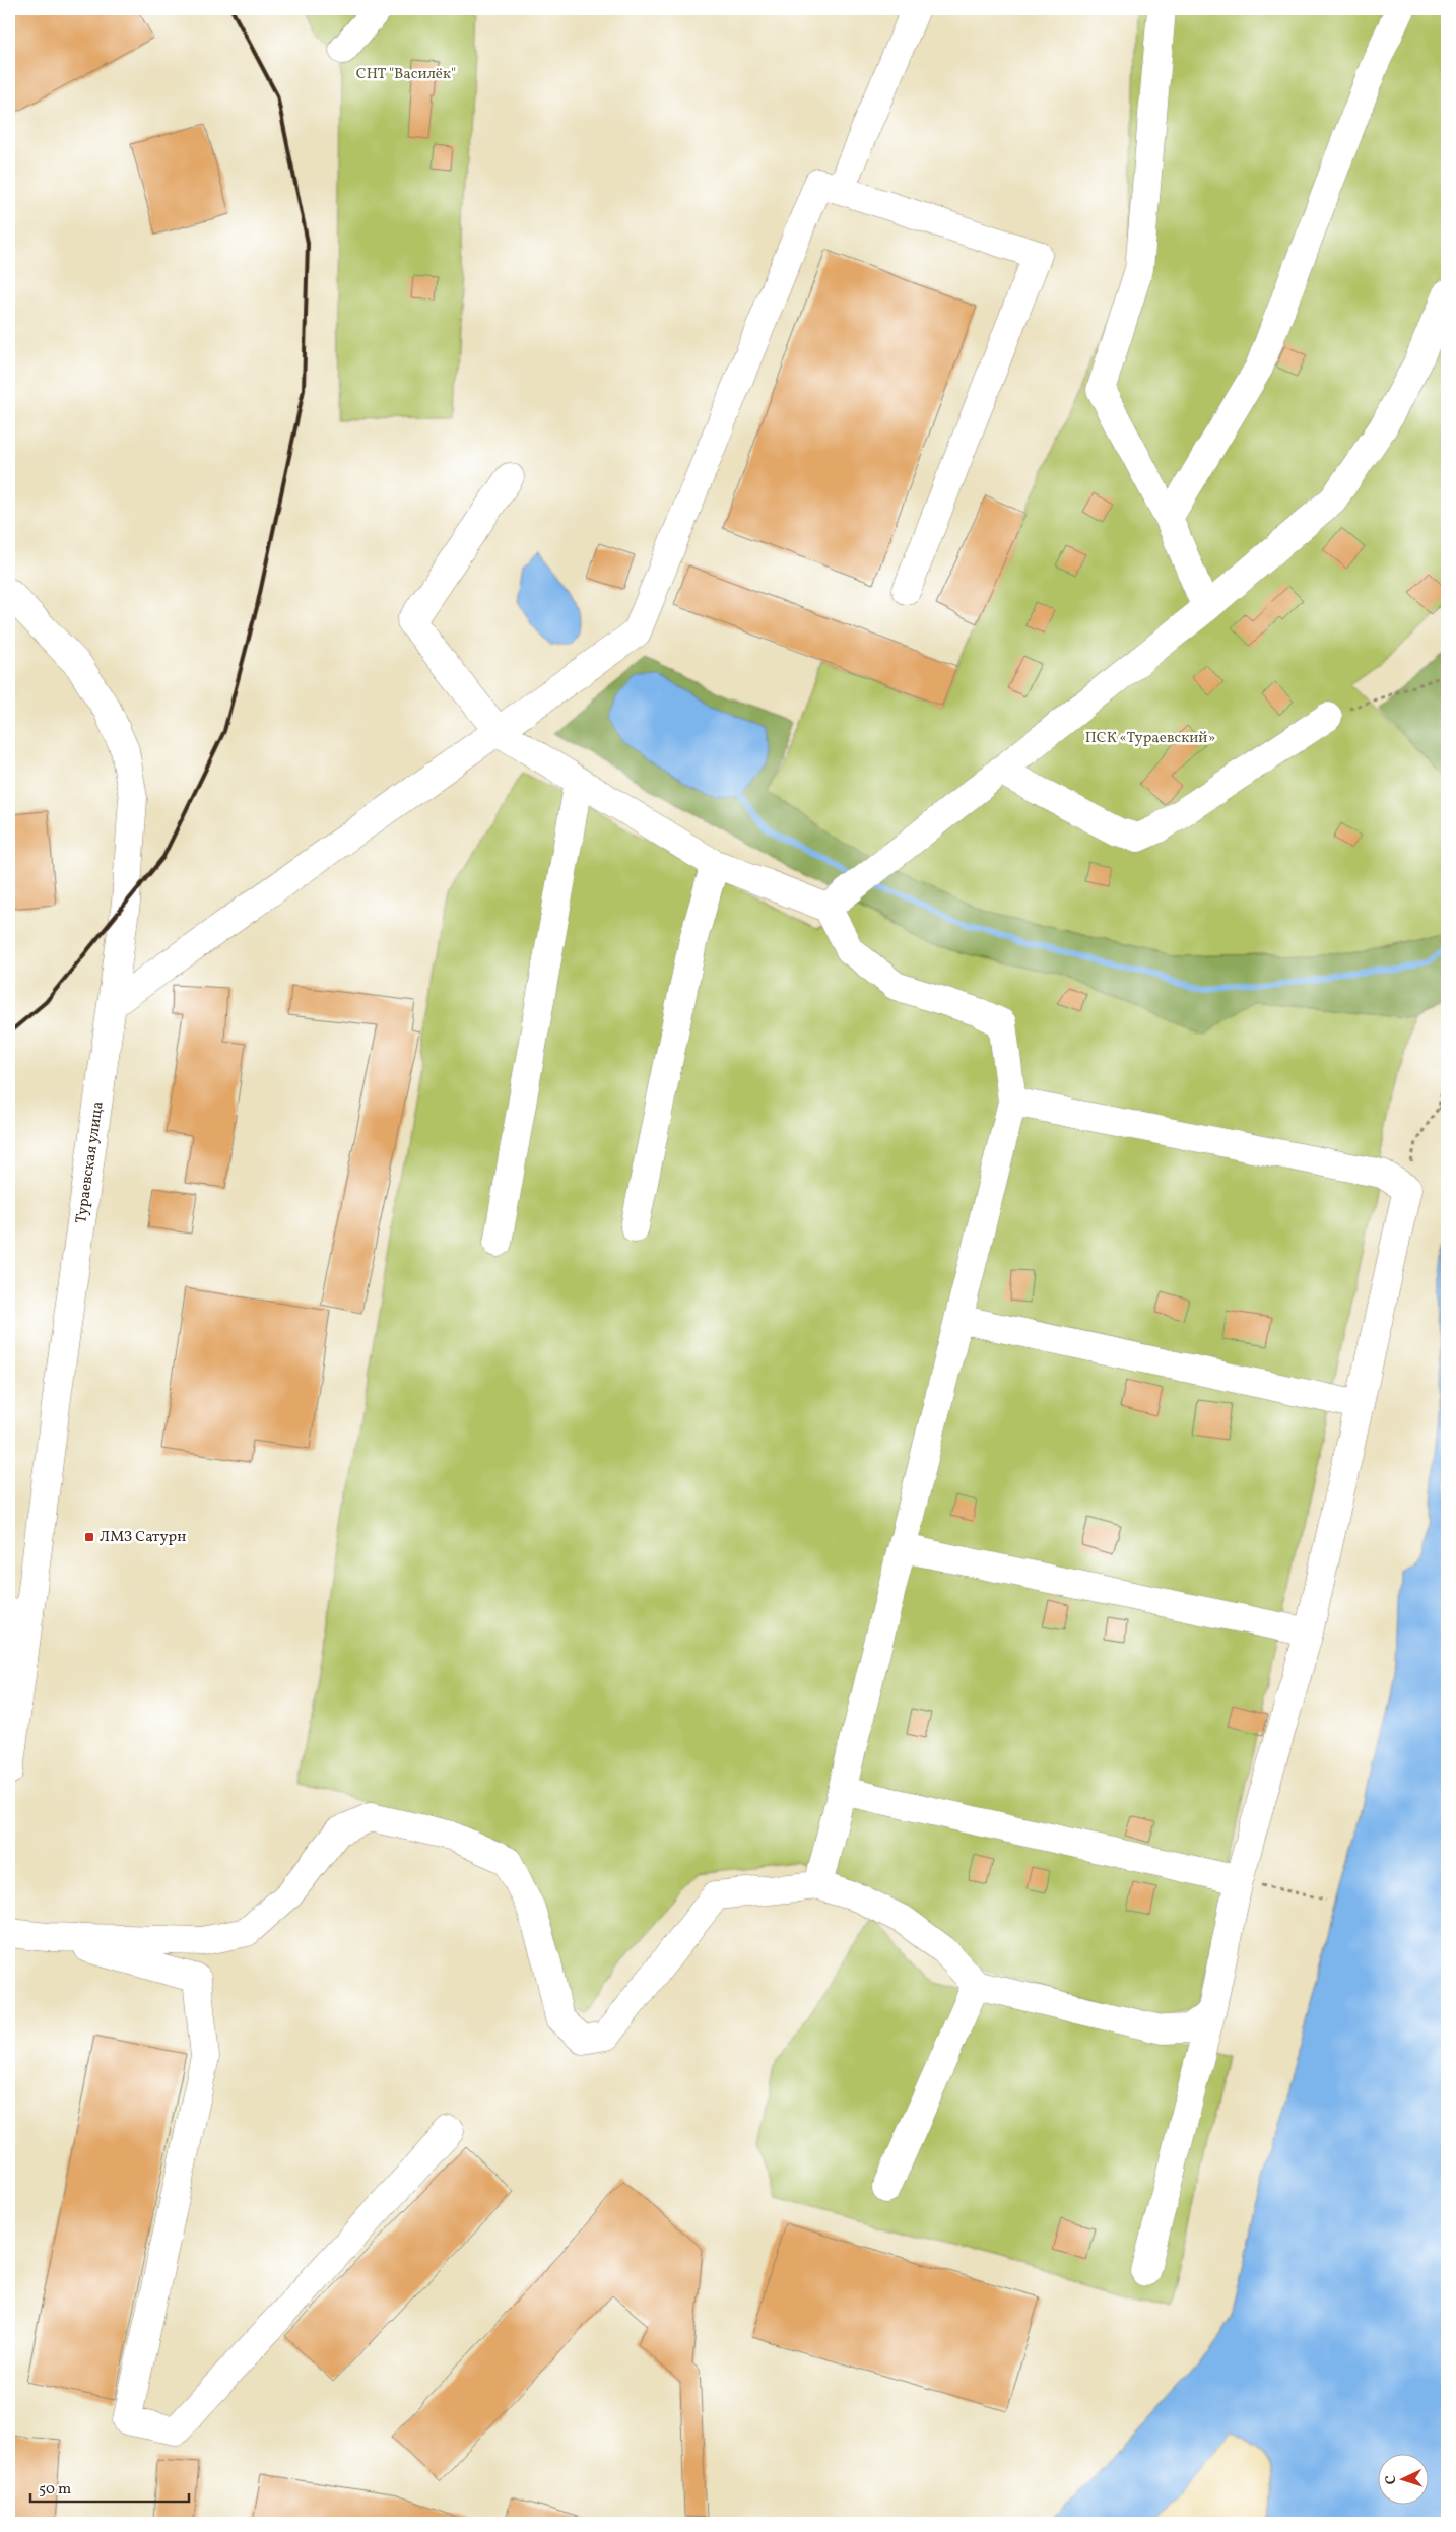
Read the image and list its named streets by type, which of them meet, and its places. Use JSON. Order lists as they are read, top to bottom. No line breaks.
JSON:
{"streets":{"street":["Тураевская улица"]},"parks":["СНТ \"Василёк\"","ПСК «Тураевский»"],"places":{"transit":["ЛМЗ Сатурн"]},"scale_bar":"50 m","north":"left"}
